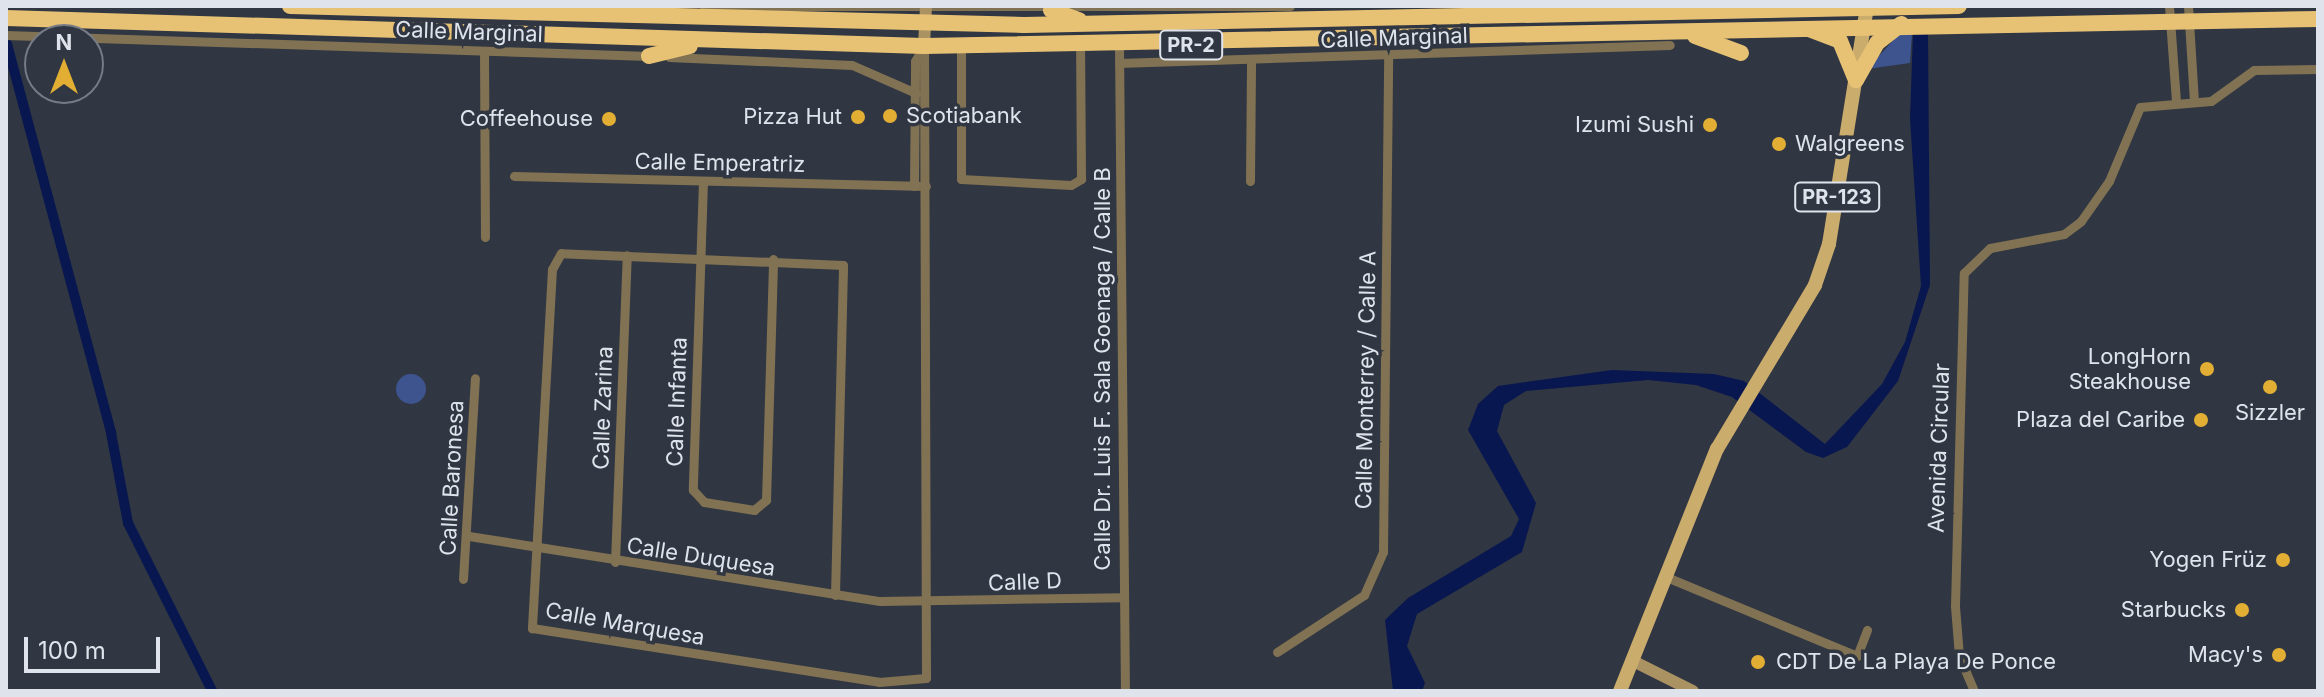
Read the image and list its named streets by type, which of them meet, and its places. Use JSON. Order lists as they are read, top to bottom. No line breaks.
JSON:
{"streets":{"highway":["PR-2"],"main road":["PR-123"],"street":["Calle Marginal","Calle Emperatriz","Calle Dr. Luis F. Sala Goenaga / Calle B","Calle Monterrey / Calle A","Calle Infanta","Calle Zarina","Avenida Circular","Calle Baronesa","Calle Duquesa","Calle D","Calle Marquesa"]},"crossings":[["Calle Marginal","PR-2"],["Calle Marginal","Calle Dr. Luis F. Sala Goenaga / Calle B"],["Calle Marginal","Calle Monterrey / Calle A"],["PR-2","PR-123"],["PR-2","Calle Dr. Luis F. Sala Goenaga / Calle B"],["PR-2","Calle Marquesa"],["Calle Emperatriz","Calle Infanta"],["Calle Emperatriz","Calle Marquesa"],["Calle Dr. Luis F. Sala Goenaga / Calle B","Calle D"],["Calle Infanta","Calle Marquesa"],["Calle Zarina","Calle Duquesa"],["Calle Zarina","Calle Marquesa"],["Calle Baronesa","Calle Duquesa"],["Calle Duquesa","Calle D"],["Calle Duquesa","Calle Marquesa"],["Calle D","Calle Marquesa"]],"places":["Scotiabank","Pizza Hut","Coffeehouse","Izumi Sushi","Walgreens","LongHorn Steakhouse","Sizzler","Plaza del Caribe","Yogen Früz","Starbucks","Macy's","CDT De La Playa De Ponce"],"scale_bar":"100 m","north":"top"}
